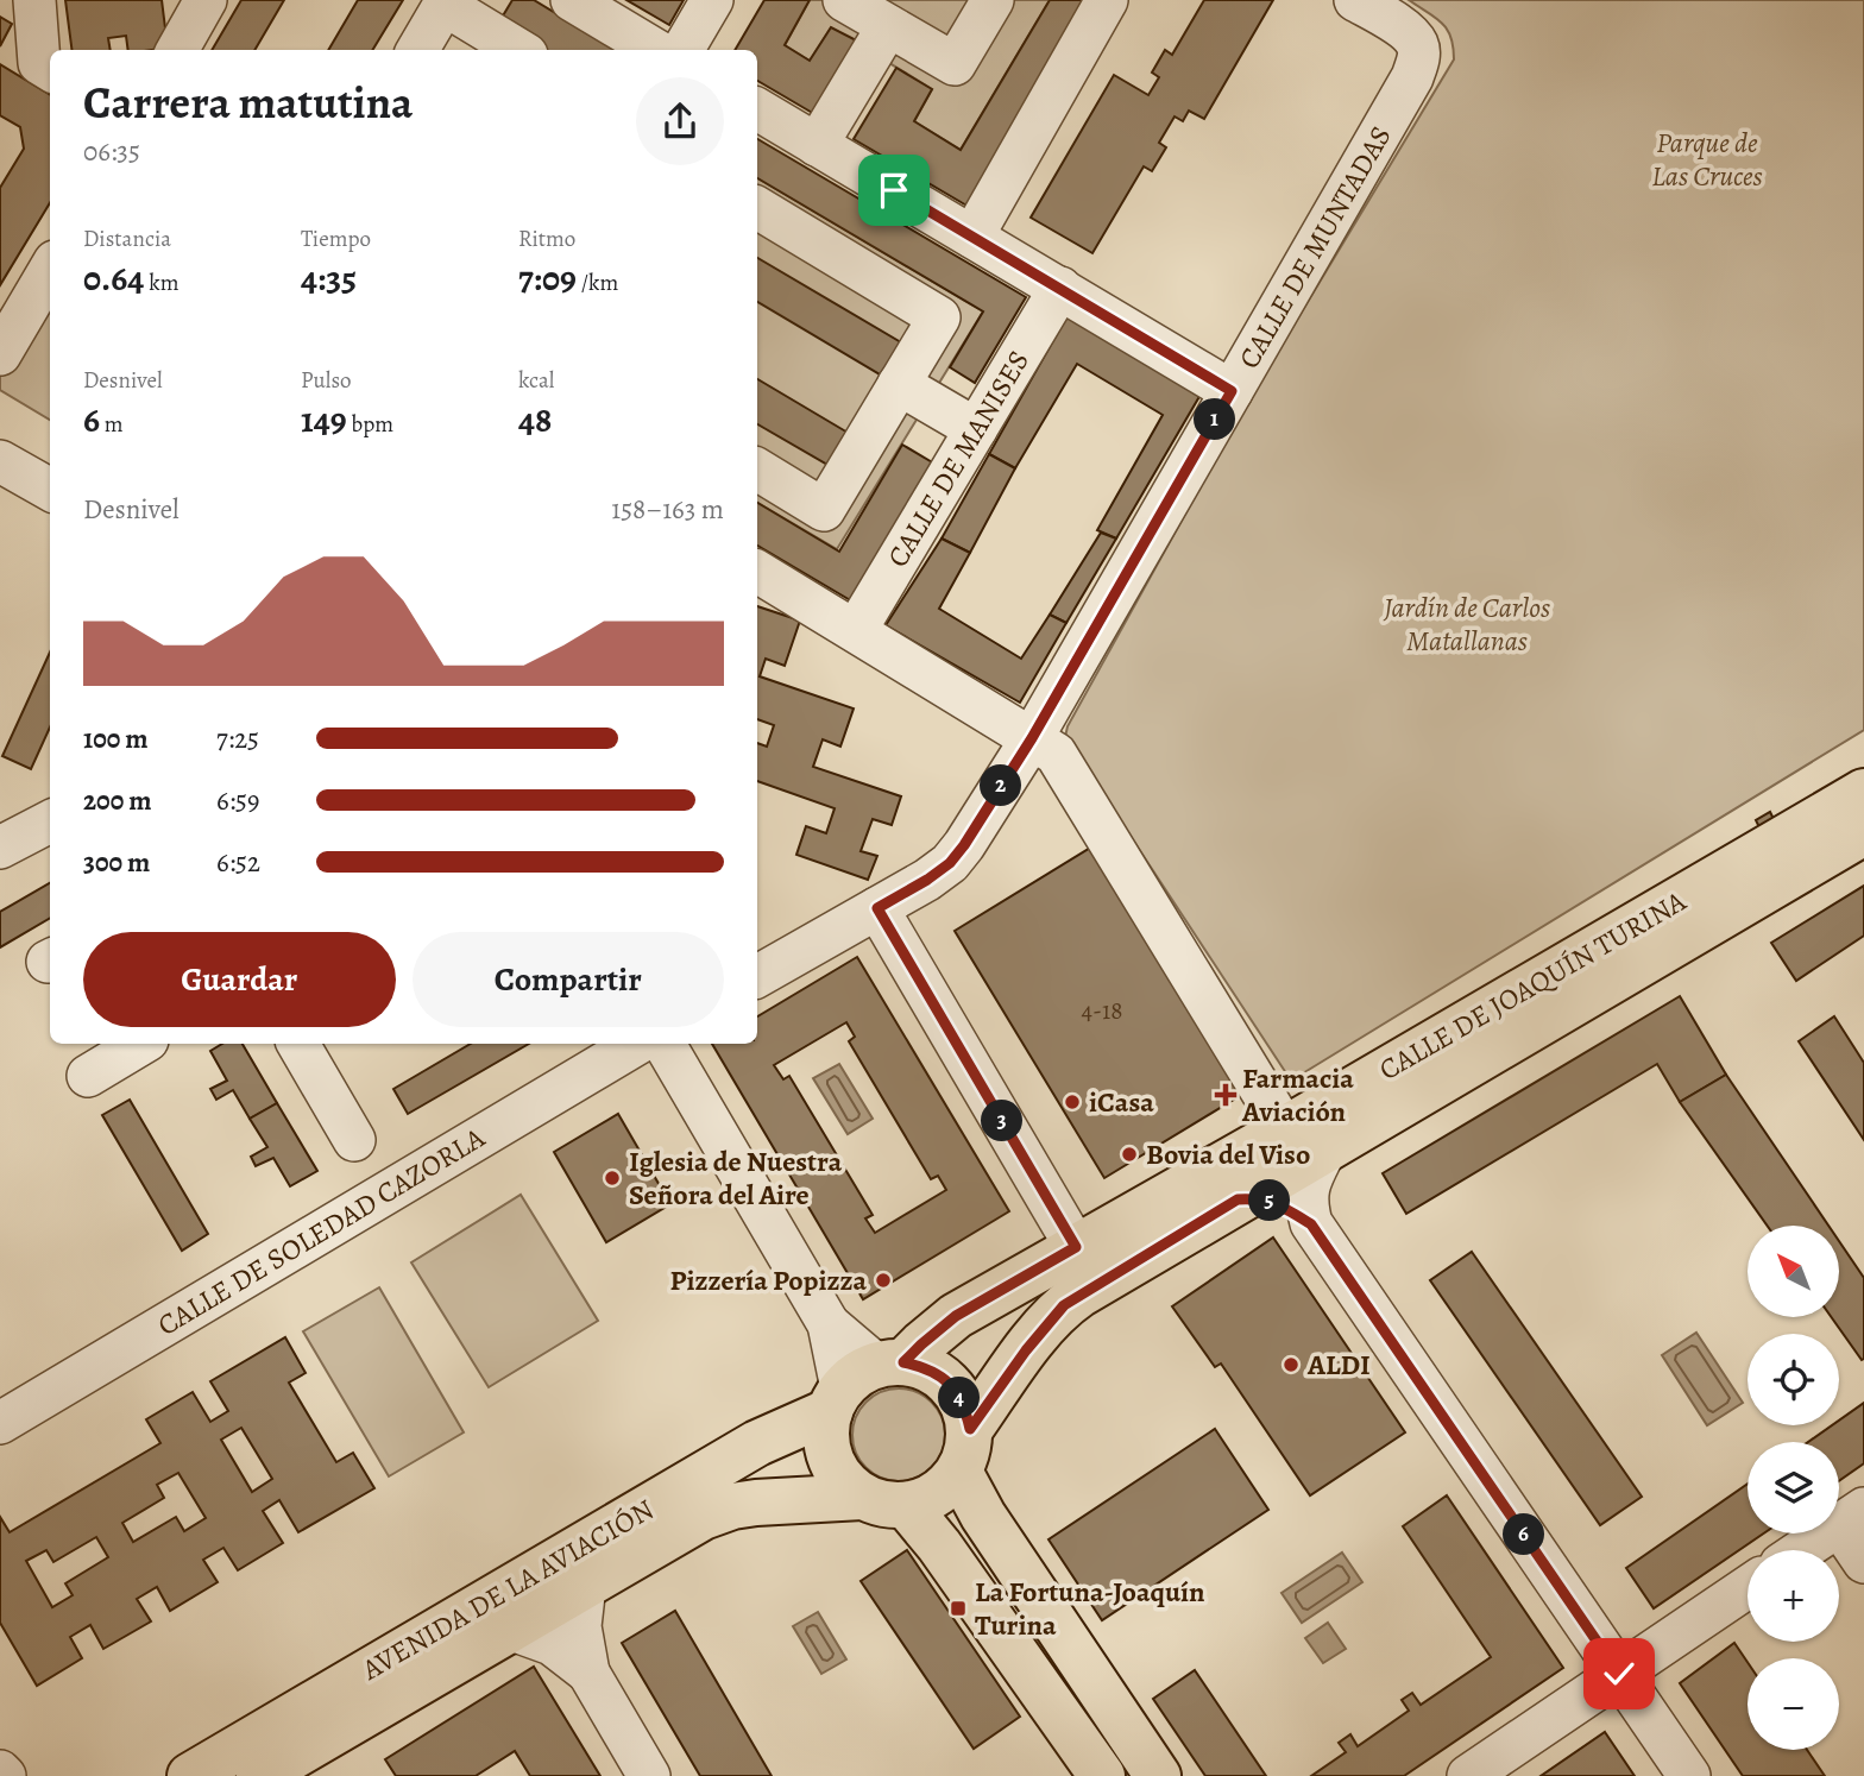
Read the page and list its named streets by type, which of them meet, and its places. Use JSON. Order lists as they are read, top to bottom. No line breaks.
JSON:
{"streets":{"main road":["CALLE DE JOAQUÍN TURINA","AVENIDA DE LA AVIACIÓN"],"street":["CALLE DE MUNTADAS","CALLE DE MANISES","CALLE DE SOLEDAD CAZORLA"]},"crossings":[["CALLE DE JOAQUÍN TURINA","AVENIDA DE LA AVIACIÓN"]],"parks":["Parque de Las Cruces","Jardín de Carlos Matallanas"],"places":{"health":["Farmacia Aviación"],"other":["iCasa","Bovia del Viso","Iglesia de Nuestra Señora del Aire","Pizzería Popizza","ALDI"],"transit":["La Fortuna-Joaquín Turina"]},"house_numbers":["4-18"],"north":"top left","page":{"heading":["Carrera matutina","06:35"],"stats":[["Distancia","0.64 km"],["Tiempo","4:35"],["Ritmo","7:09 /km"],["Desnivel","6 m"],["Pulso","149 bpm"],["kcal","48"]],"pins":["1","2","3","5","4","6"],"chart":["Desnivel","158–163 m"],"list":[{"name":"100 m","note":"7:25"},{"name":"200 m","note":"6:59"},{"name":"300 m","note":"6:52"}],"buttons":["Guardar","Compartir"],"map_buttons":["+","−"]}}
